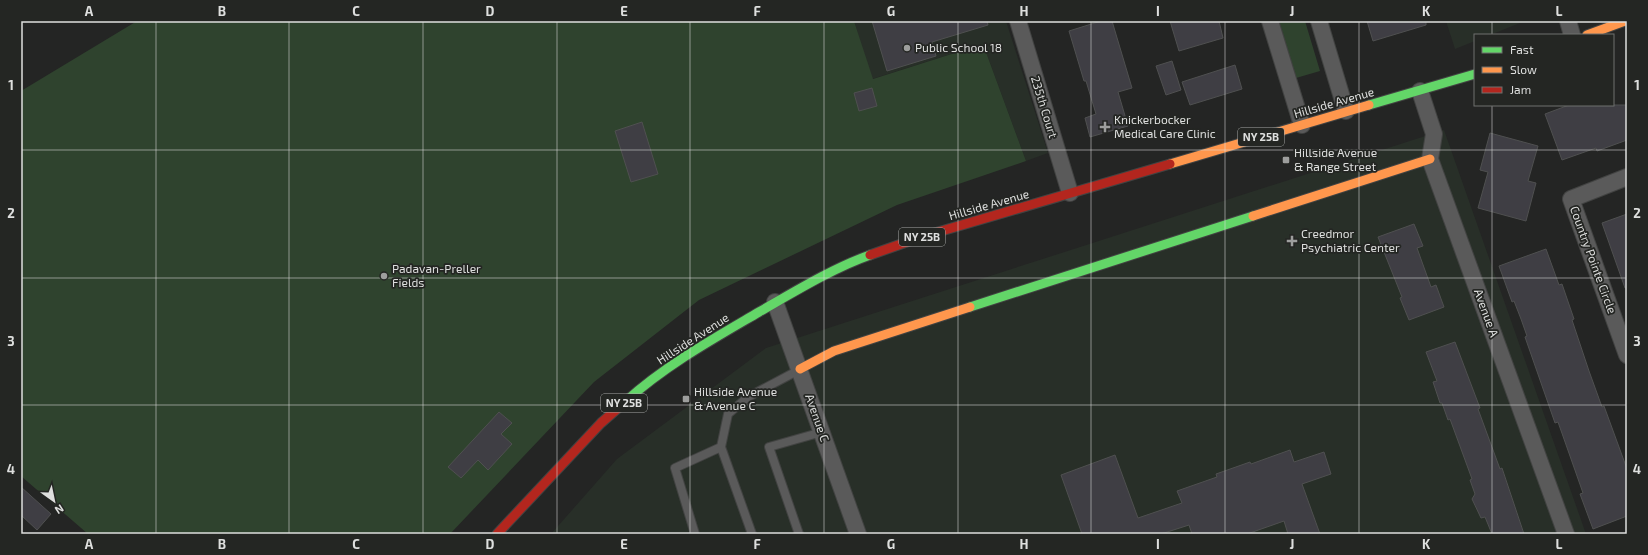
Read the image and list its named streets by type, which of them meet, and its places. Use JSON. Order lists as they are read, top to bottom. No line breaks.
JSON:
{"streets":{"main road":["Hillside Avenue","NY 25B"],"street":["235th Court","Country Pointe Circle","Avenue A","Avenue C"]},"crossings":[["Hillside Avenue","235th Court"],["Hillside Avenue","Avenue A"],["Hillside Avenue","Avenue C"]],"places":{"other":["Public School 18","Padavan-Preller Fields"],"health":["Knickerbocker Medical Care Clinic","Creedmor Psychiatric Center"],"transit":["Hillside Avenue & Range Street","Hillside Avenue & Avenue C"]},"legend":["Fast","Slow","Jam"],"north":"bottom right","grid":{"columns":["A","B","C","D","E","F","G","H","I","J","K","L"],"rows":["1","2","3","4"]}}
